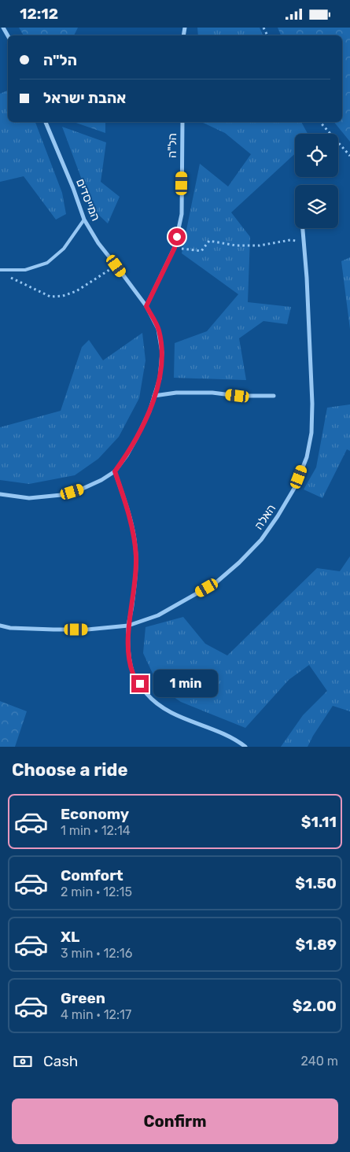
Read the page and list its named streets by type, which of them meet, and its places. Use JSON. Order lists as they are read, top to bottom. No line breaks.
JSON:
{"streets":{"street":["הל\"ה","המייסדים","האלה"]},"crossings":[["הל\"ה","המייסדים"]],"page":{"status":"12:12","banner":["הל\"ה","אהבת ישראל"],"bubble":"1 min","heading":"Choose a ride","list":[{"name":"Economy","note":"1 min · 12:14","value":"$1.11"},{"name":"Comfort","note":"2 min · 12:15","value":"$1.50"},{"name":"XL","note":"3 min · 12:16","value":"$1.89"},{"name":"Green","note":"4 min · 12:17","value":"$2.00"}],"pay":["Cash","240 m"],"buttons":"Confirm"}}
